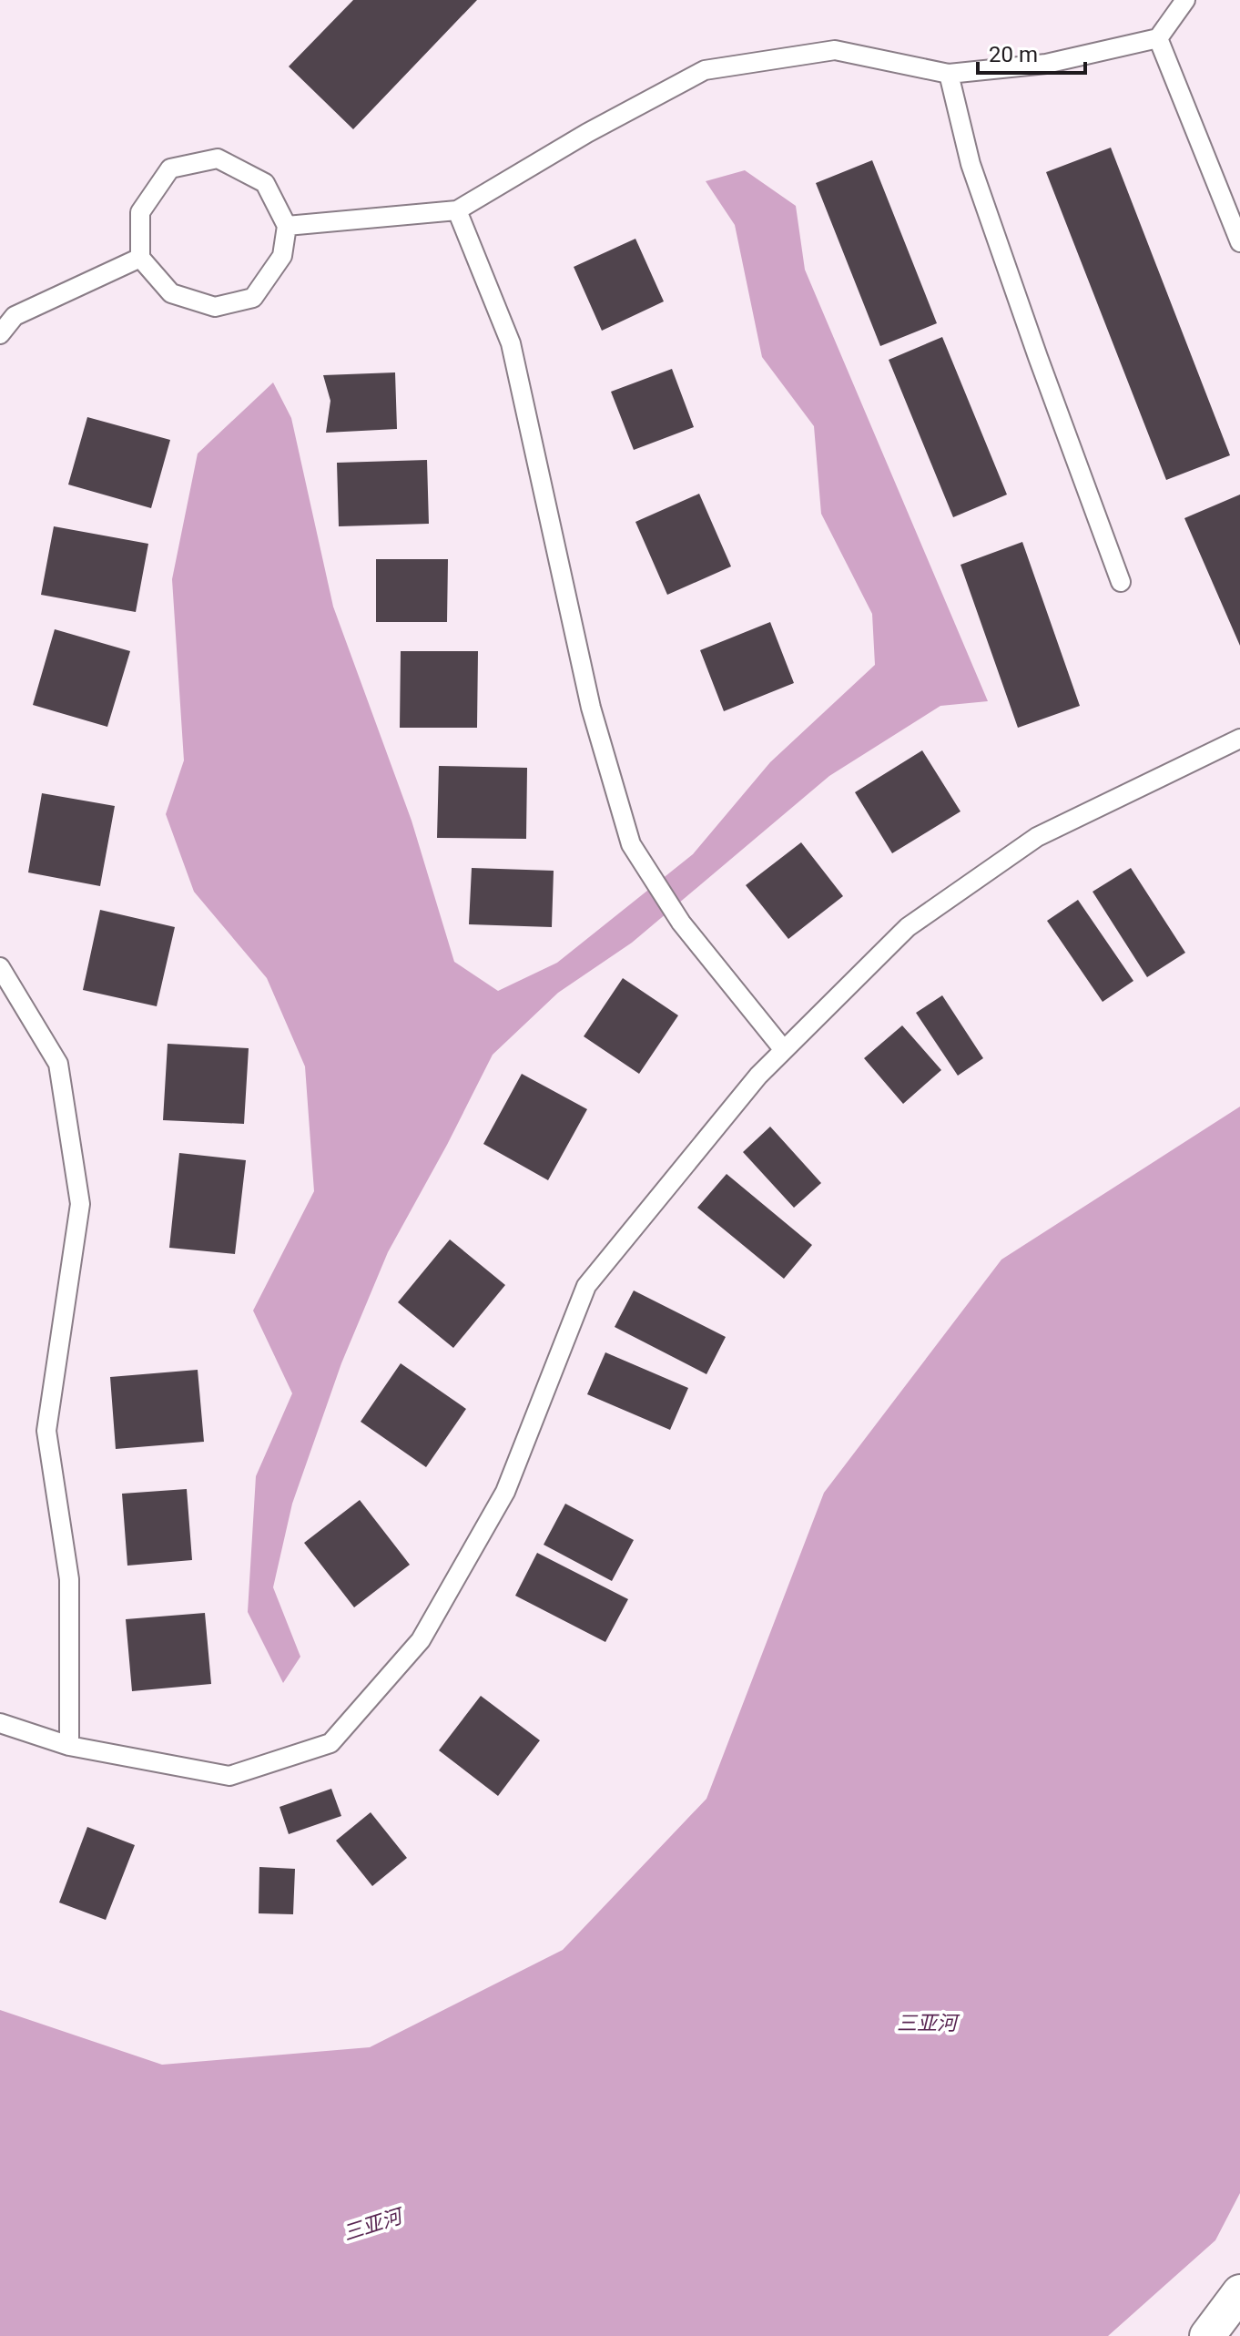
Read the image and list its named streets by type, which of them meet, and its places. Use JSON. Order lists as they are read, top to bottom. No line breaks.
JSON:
{"water":["三亚河"],"scale_bar":"20 m"}
